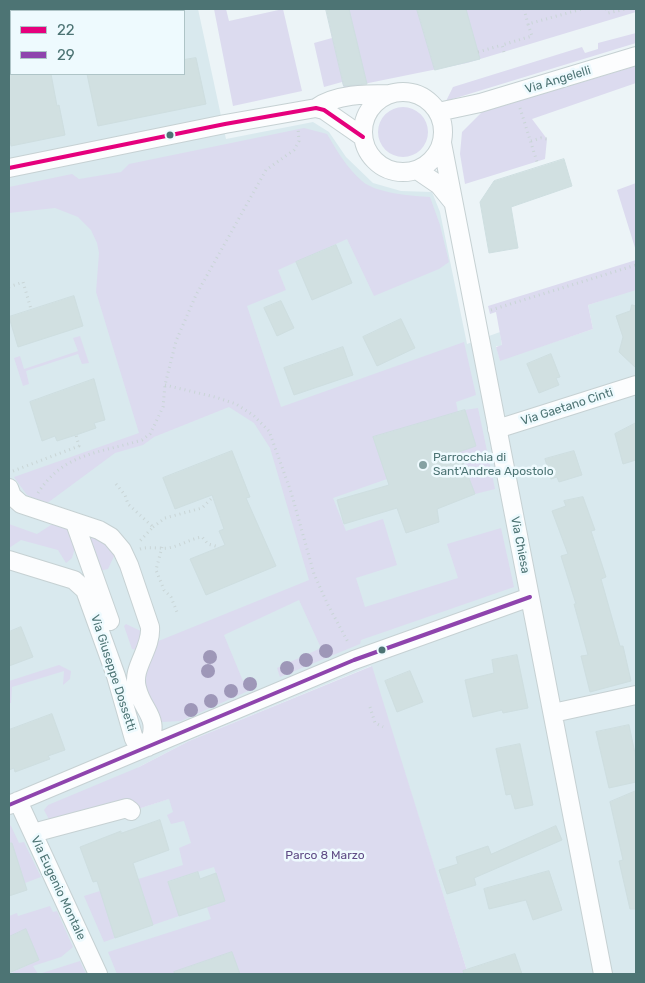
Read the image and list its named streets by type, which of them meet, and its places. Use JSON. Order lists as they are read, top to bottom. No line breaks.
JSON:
{"streets":{"street":["Via Angelelli","Via Gaetano Cinti","Via Chiesa","Via Giuseppe Dossetti","Via Eugenio Montale"]},"crossings":[["Via Angelelli","Via Chiesa"],["Via Gaetano Cinti","Via Chiesa"],["Via Chiesa","Via Eugenio Montale"],["Via Giuseppe Dossetti","Via Eugenio Montale"]],"parks":["Parco 8 Marzo"],"places":["Parrocchia di Sant'Andrea Apostolo"],"lines":["transit line 22","transit line 29"],"legend":["22","29"]}
